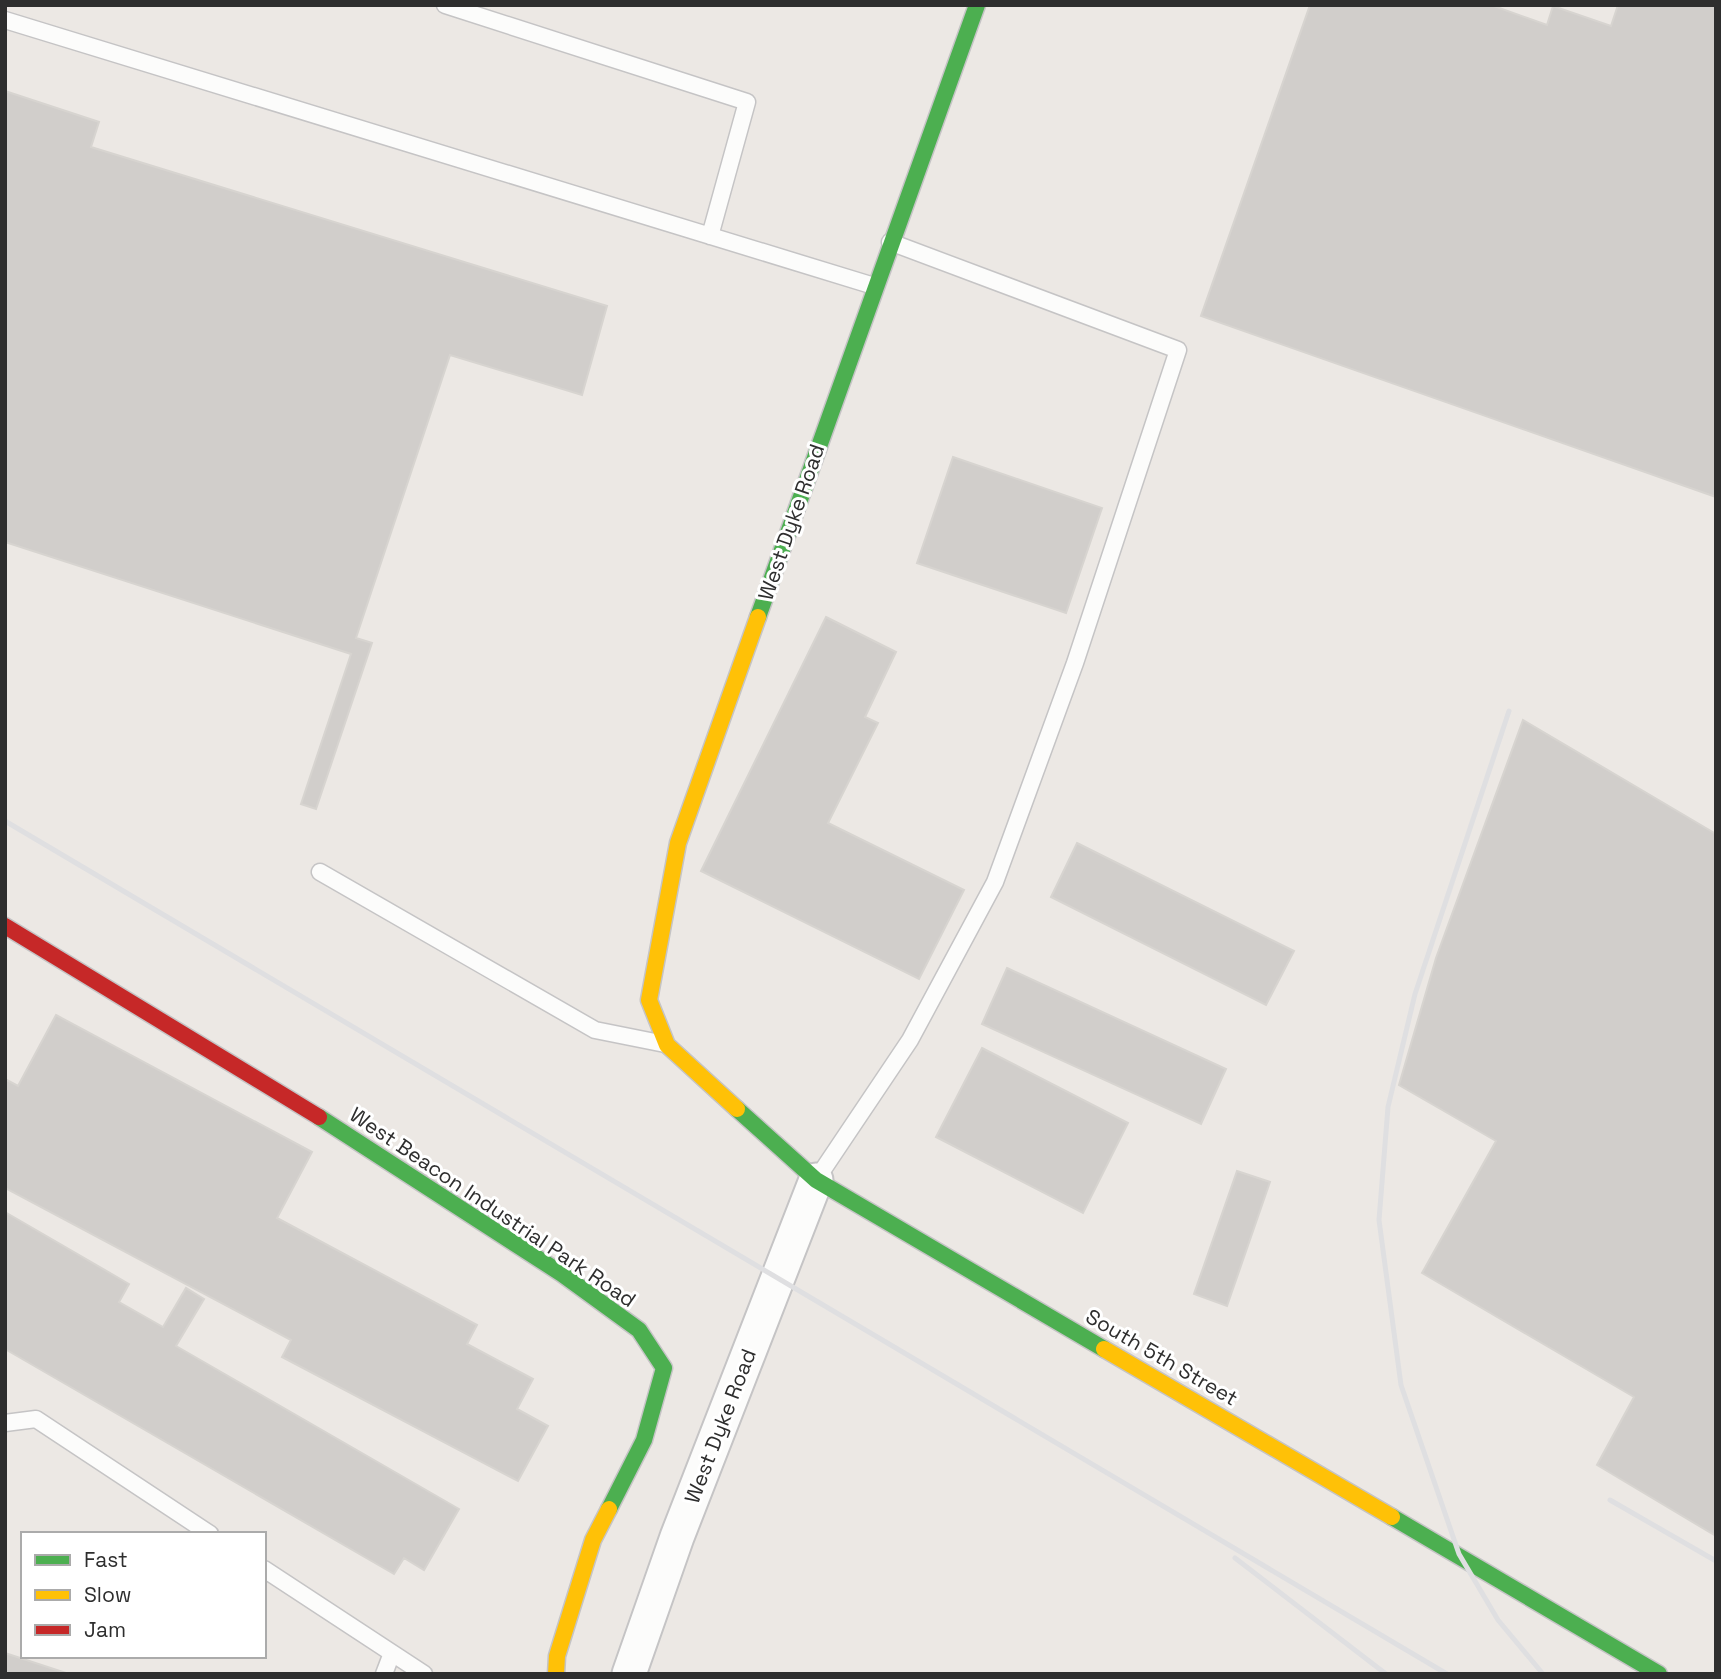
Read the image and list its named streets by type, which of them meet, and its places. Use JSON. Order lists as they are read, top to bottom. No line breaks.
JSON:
{"streets":{"street":["West Dyke Road","West Beacon Industrial Park Road","South 5th Street"]},"crossings":[["West Dyke Road","South 5th Street"]],"legend":["Fast","Slow","Jam"]}
